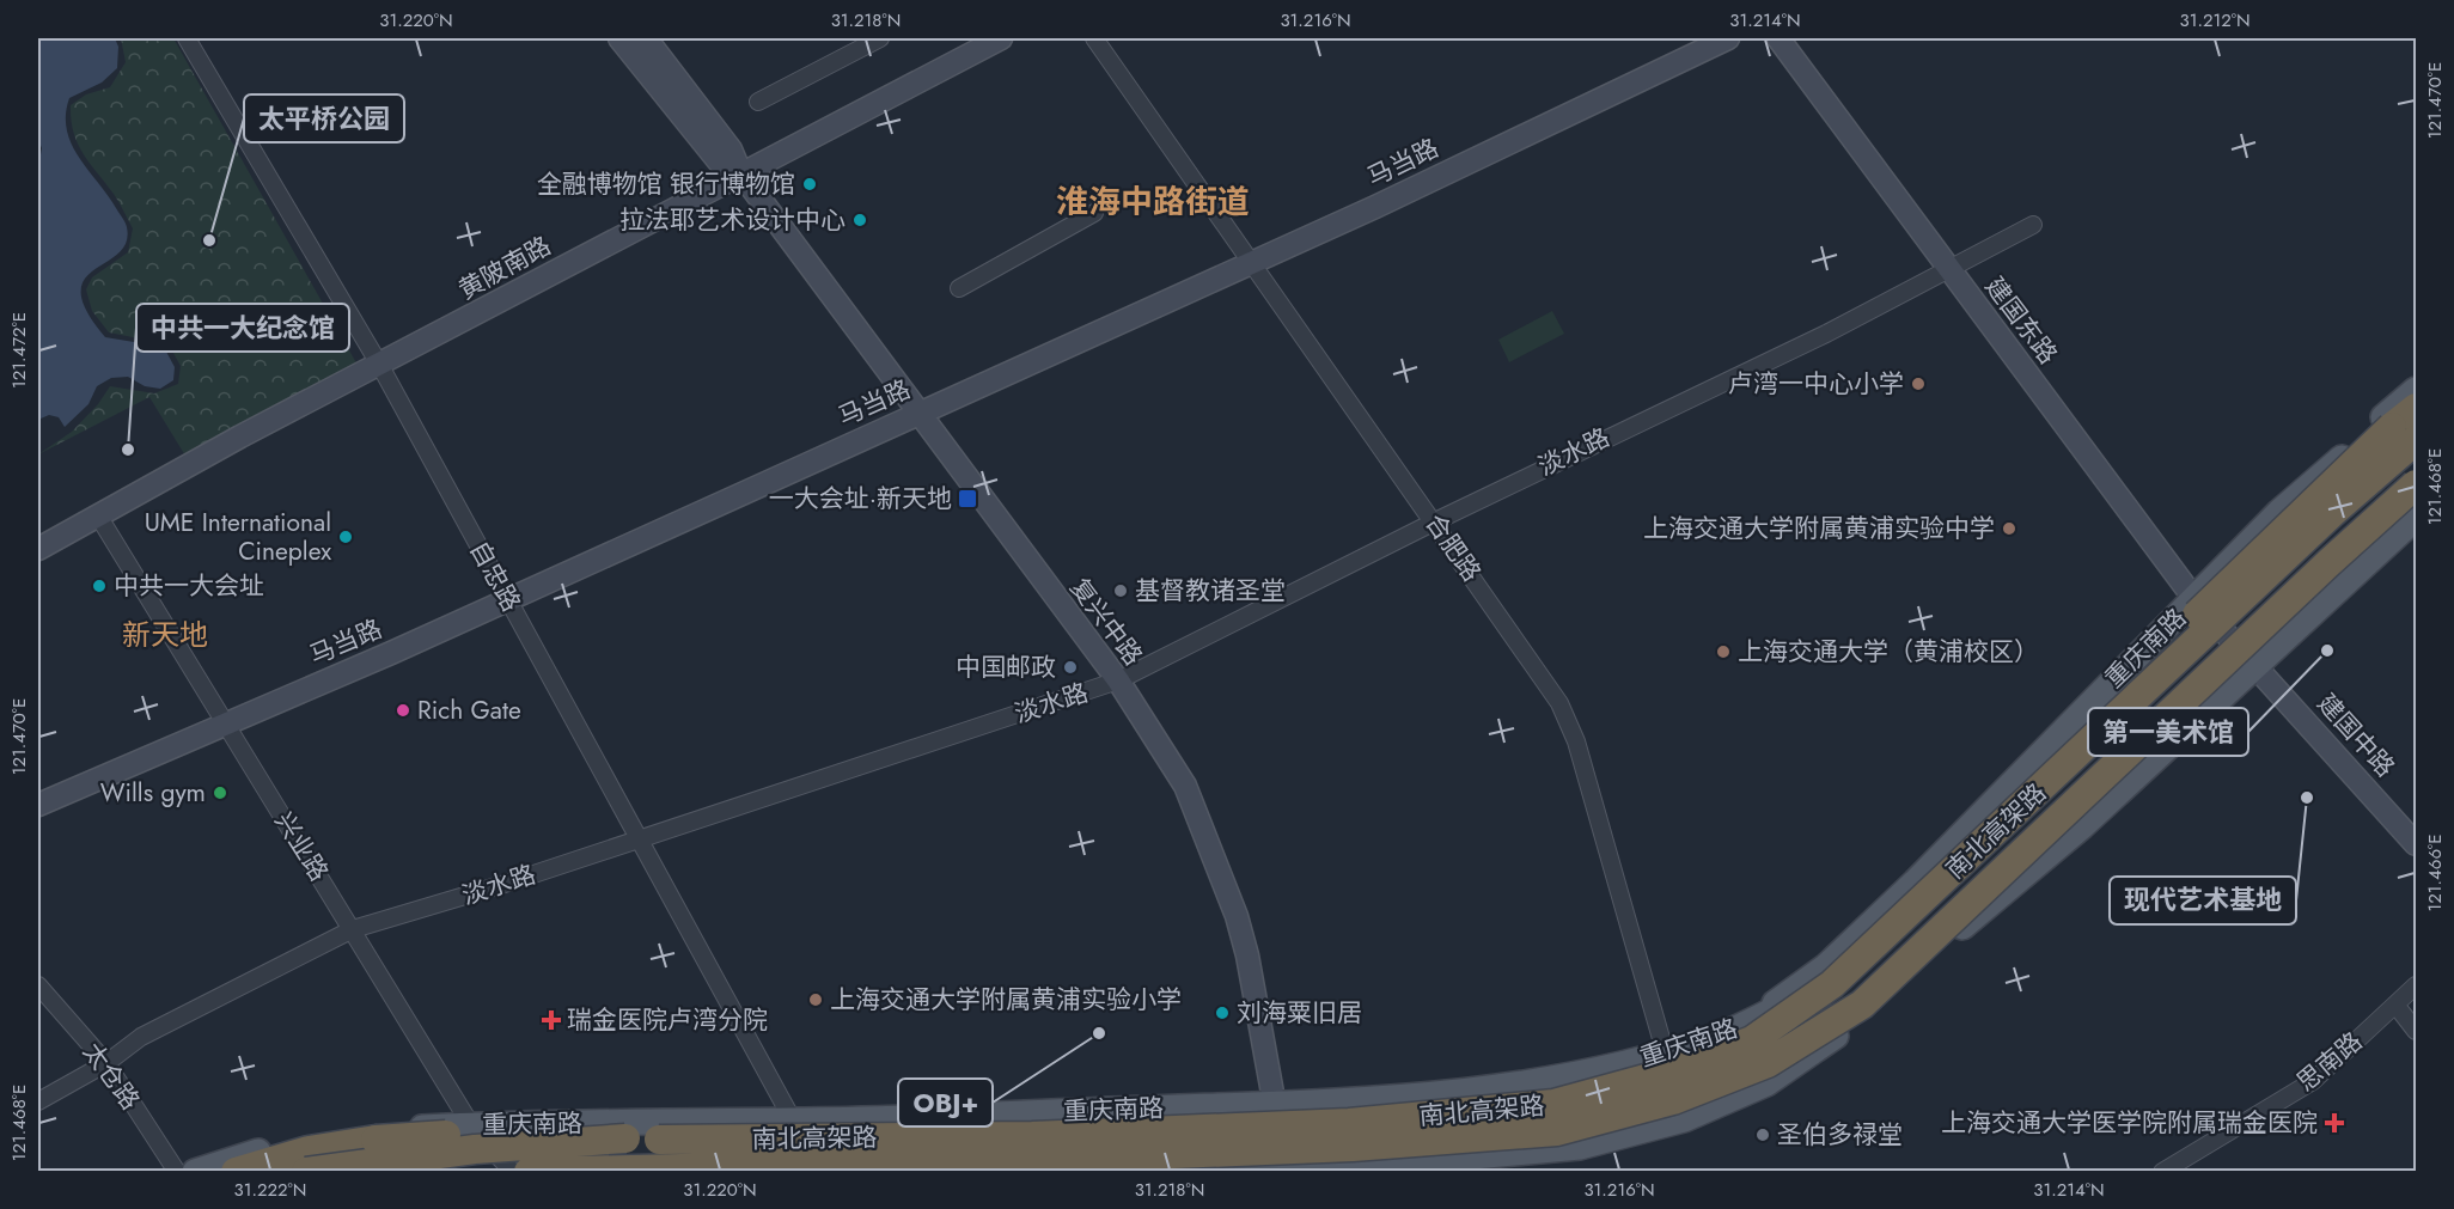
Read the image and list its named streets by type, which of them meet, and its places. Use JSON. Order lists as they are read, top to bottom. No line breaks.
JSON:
{"streets":{"highway":["南北高架路"],"main road":["重庆南路"],"street":["马当路","黄陂南路","建国东路","淡水路","合肥路","自忠路","复兴中路","建国中路","兴业路","思南路","太仓路"]},"crossings":[["马当路","合肥路"],["马当路","自忠路"],["马当路","复兴中路"],["马当路","兴业路"],["黄陂南路","自忠路"],["黄陂南路","复兴中路"],["黄陂南路","兴业路"],["建国东路","淡水路"],["建国东路","重庆南路"],["建国东路","建国中路"],["淡水路","合肥路"],["淡水路","自忠路"],["淡水路","复兴中路"],["淡水路","兴业路"],["淡水路","太仓路"],["合肥路","重庆南路"],["自忠路","重庆南路"],["复兴中路","重庆南路"],["重庆南路","建国中路"],["重庆南路","南北高架路"],["重庆南路","兴业路"]],"districts":["淮海中路街道","新天地"],"places":{"other":["全融博物馆 银行博物馆","拉法耶艺术设计中心","太平桥公园","卢湾一中心小学","中共一大纪念馆","上海交通大学附属黄浦实验中学","UME International Cineplex","中共一大会址","基督教诸圣堂","第一美术馆","上海交通大学（黄浦校区）","中国邮政","Rich Gate","Wills gym","现代艺术基地","上海交通大学附属黄浦实验小学","刘海粟旧居","OBJ+","圣伯多禄堂"],"transit":["一大会址·新天地"],"health":["瑞金医院卢湾分院","上海交通大学医学院附属瑞金医院"]},"coordinates":["31.220°N","31.218°N","31.216°N","31.214°N","31.212°N","121.470°E","121.472°E","121.468°E","121.466°E","31.222°N"]}
